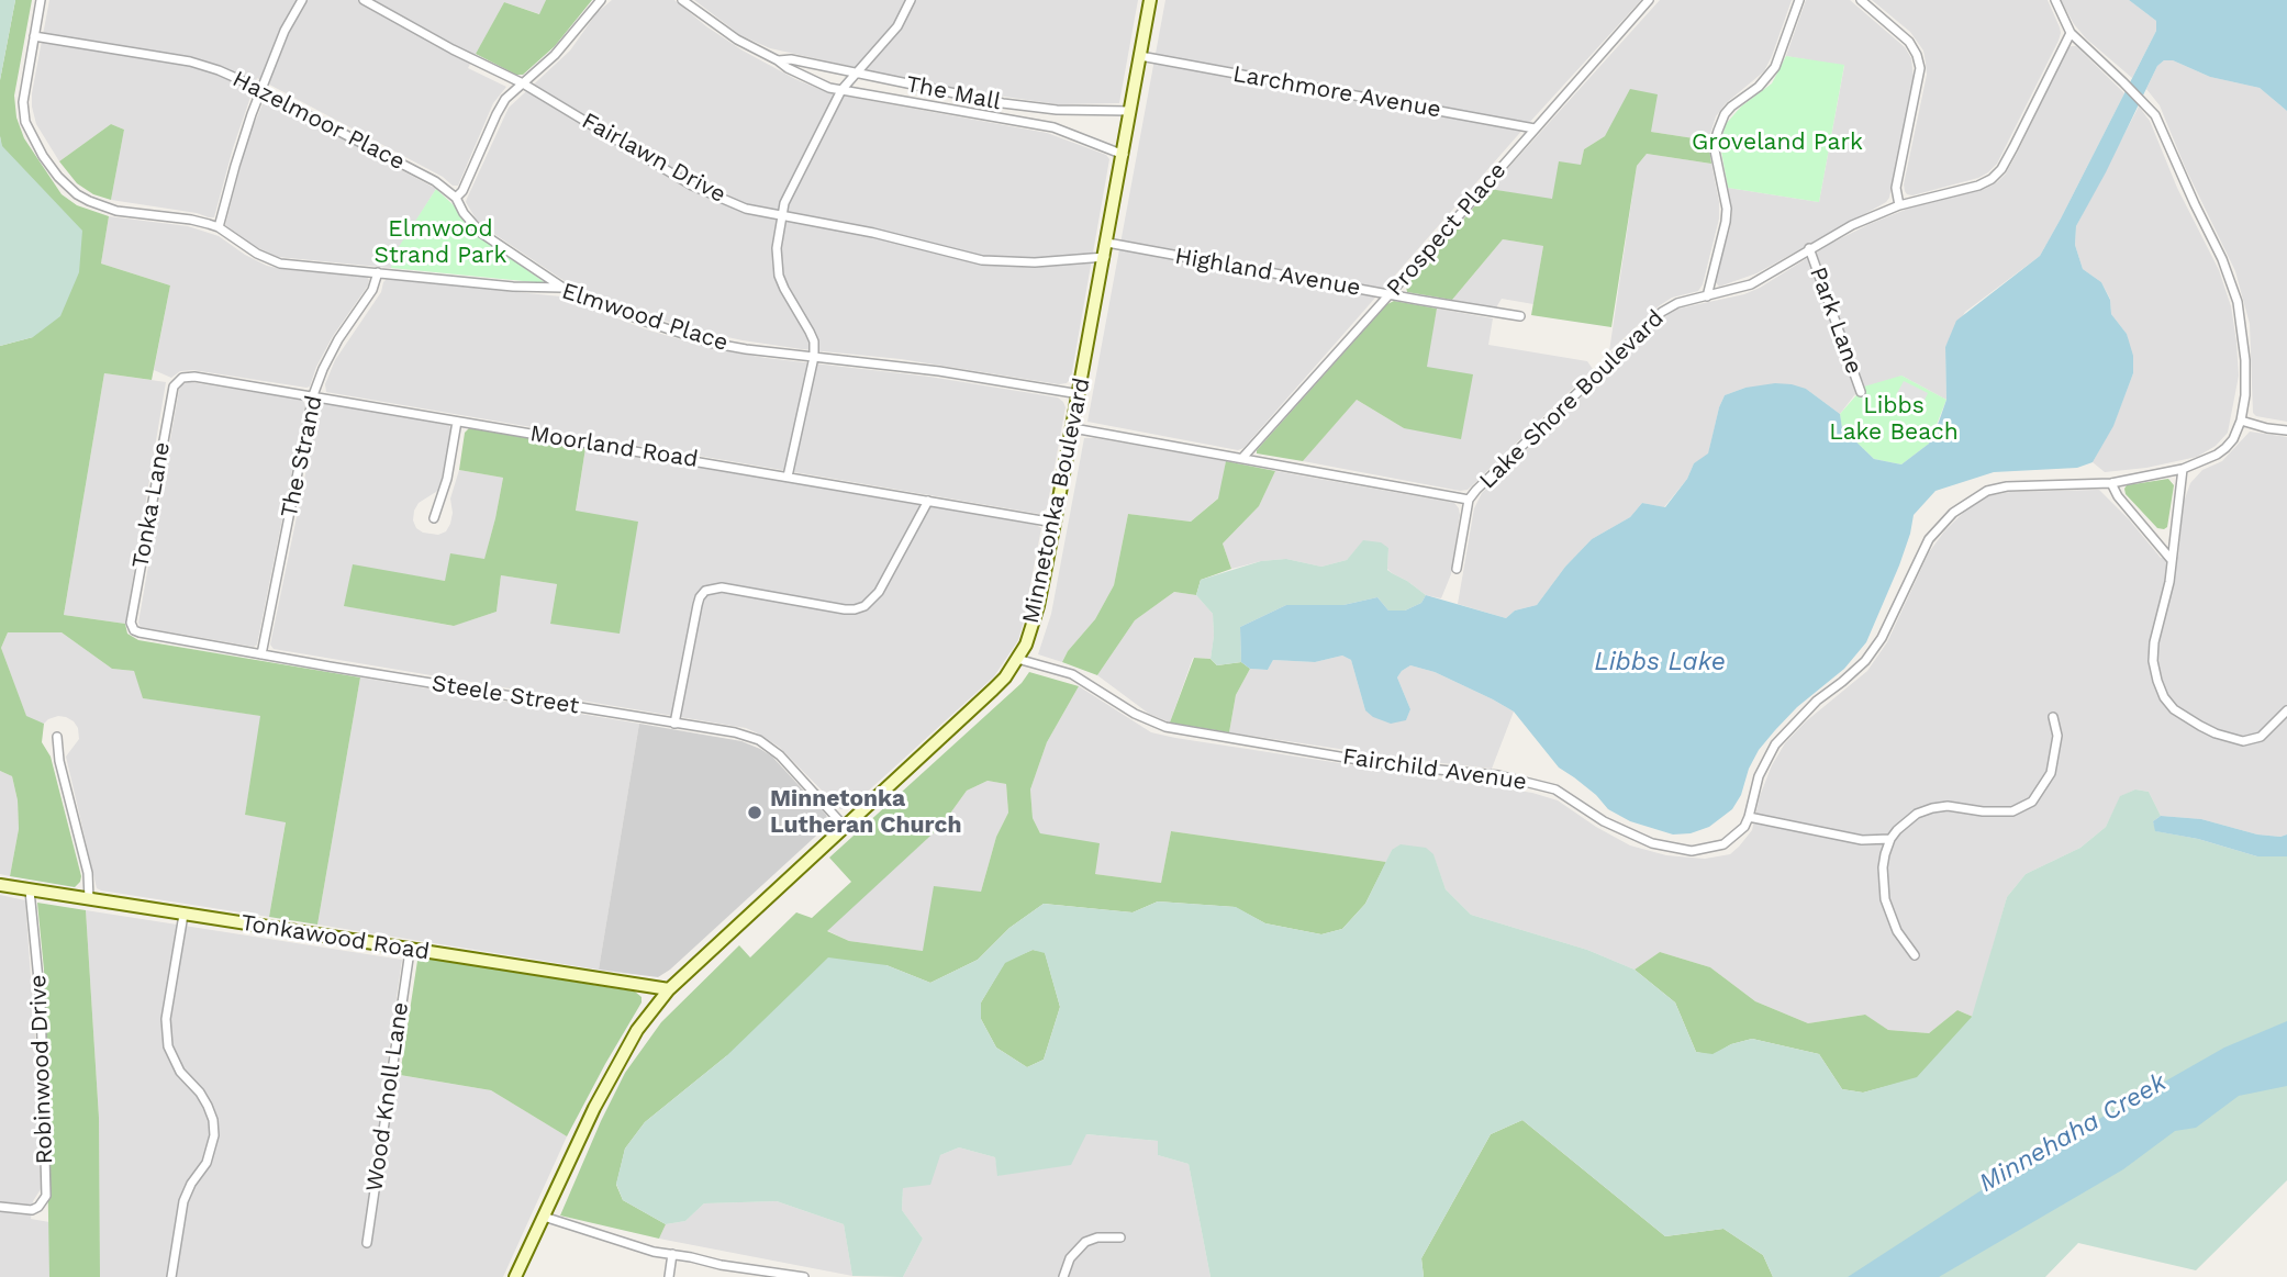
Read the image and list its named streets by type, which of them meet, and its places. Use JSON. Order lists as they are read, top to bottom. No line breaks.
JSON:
{"streets":{"main road":["Minnetonka Boulevard","Tonkawood Road"],"street":["Larchmore Avenue","The Mall","Hazelmoor Place","Fairlawn Drive","Prospect Place","Highland Avenue","Elmwood Place","Park Lane","Lake Shore Boulevard","Moorland Road","The Strand","Tonka Lane","Steele Street","Fairchild Avenue","Robinwood Drive","Wood Knoll Lane"]},"crossings":[["Larchmore Avenue","Prospect Place"],["Larchmore Avenue","Minnetonka Boulevard"],["The Mall","Minnetonka Boulevard"],["Hazelmoor Place","Elmwood Place"],["Fairlawn Drive","Minnetonka Boulevard"],["Prospect Place","Highland Avenue"],["Prospect Place","Lake Shore Boulevard"],["Highland Avenue","Minnetonka Boulevard"],["Elmwood Place","The Strand"],["Elmwood Place","Minnetonka Boulevard"],["Park Lane","Lake Shore Boulevard"],["Lake Shore Boulevard","Minnetonka Boulevard"],["Moorland Road","The Strand"],["Moorland Road","Minnetonka Boulevard"],["Moorland Road","Tonka Lane"],["The Strand","Steele Street"],["Minnetonka Boulevard","Steele Street"],["Minnetonka Boulevard","Fairchild Avenue"],["Minnetonka Boulevard","Tonkawood Road"],["Tonka Lane","Steele Street"],["Tonkawood Road","Robinwood Drive"],["Tonkawood Road","Wood Knoll Lane"]],"water":["Libbs Lake","Minnehaha Creek"],"parks":["Groveland Park","Elmwood Strand Park","Libbs Lake Beach"],"places":["Minnetonka Lutheran Church"]}
